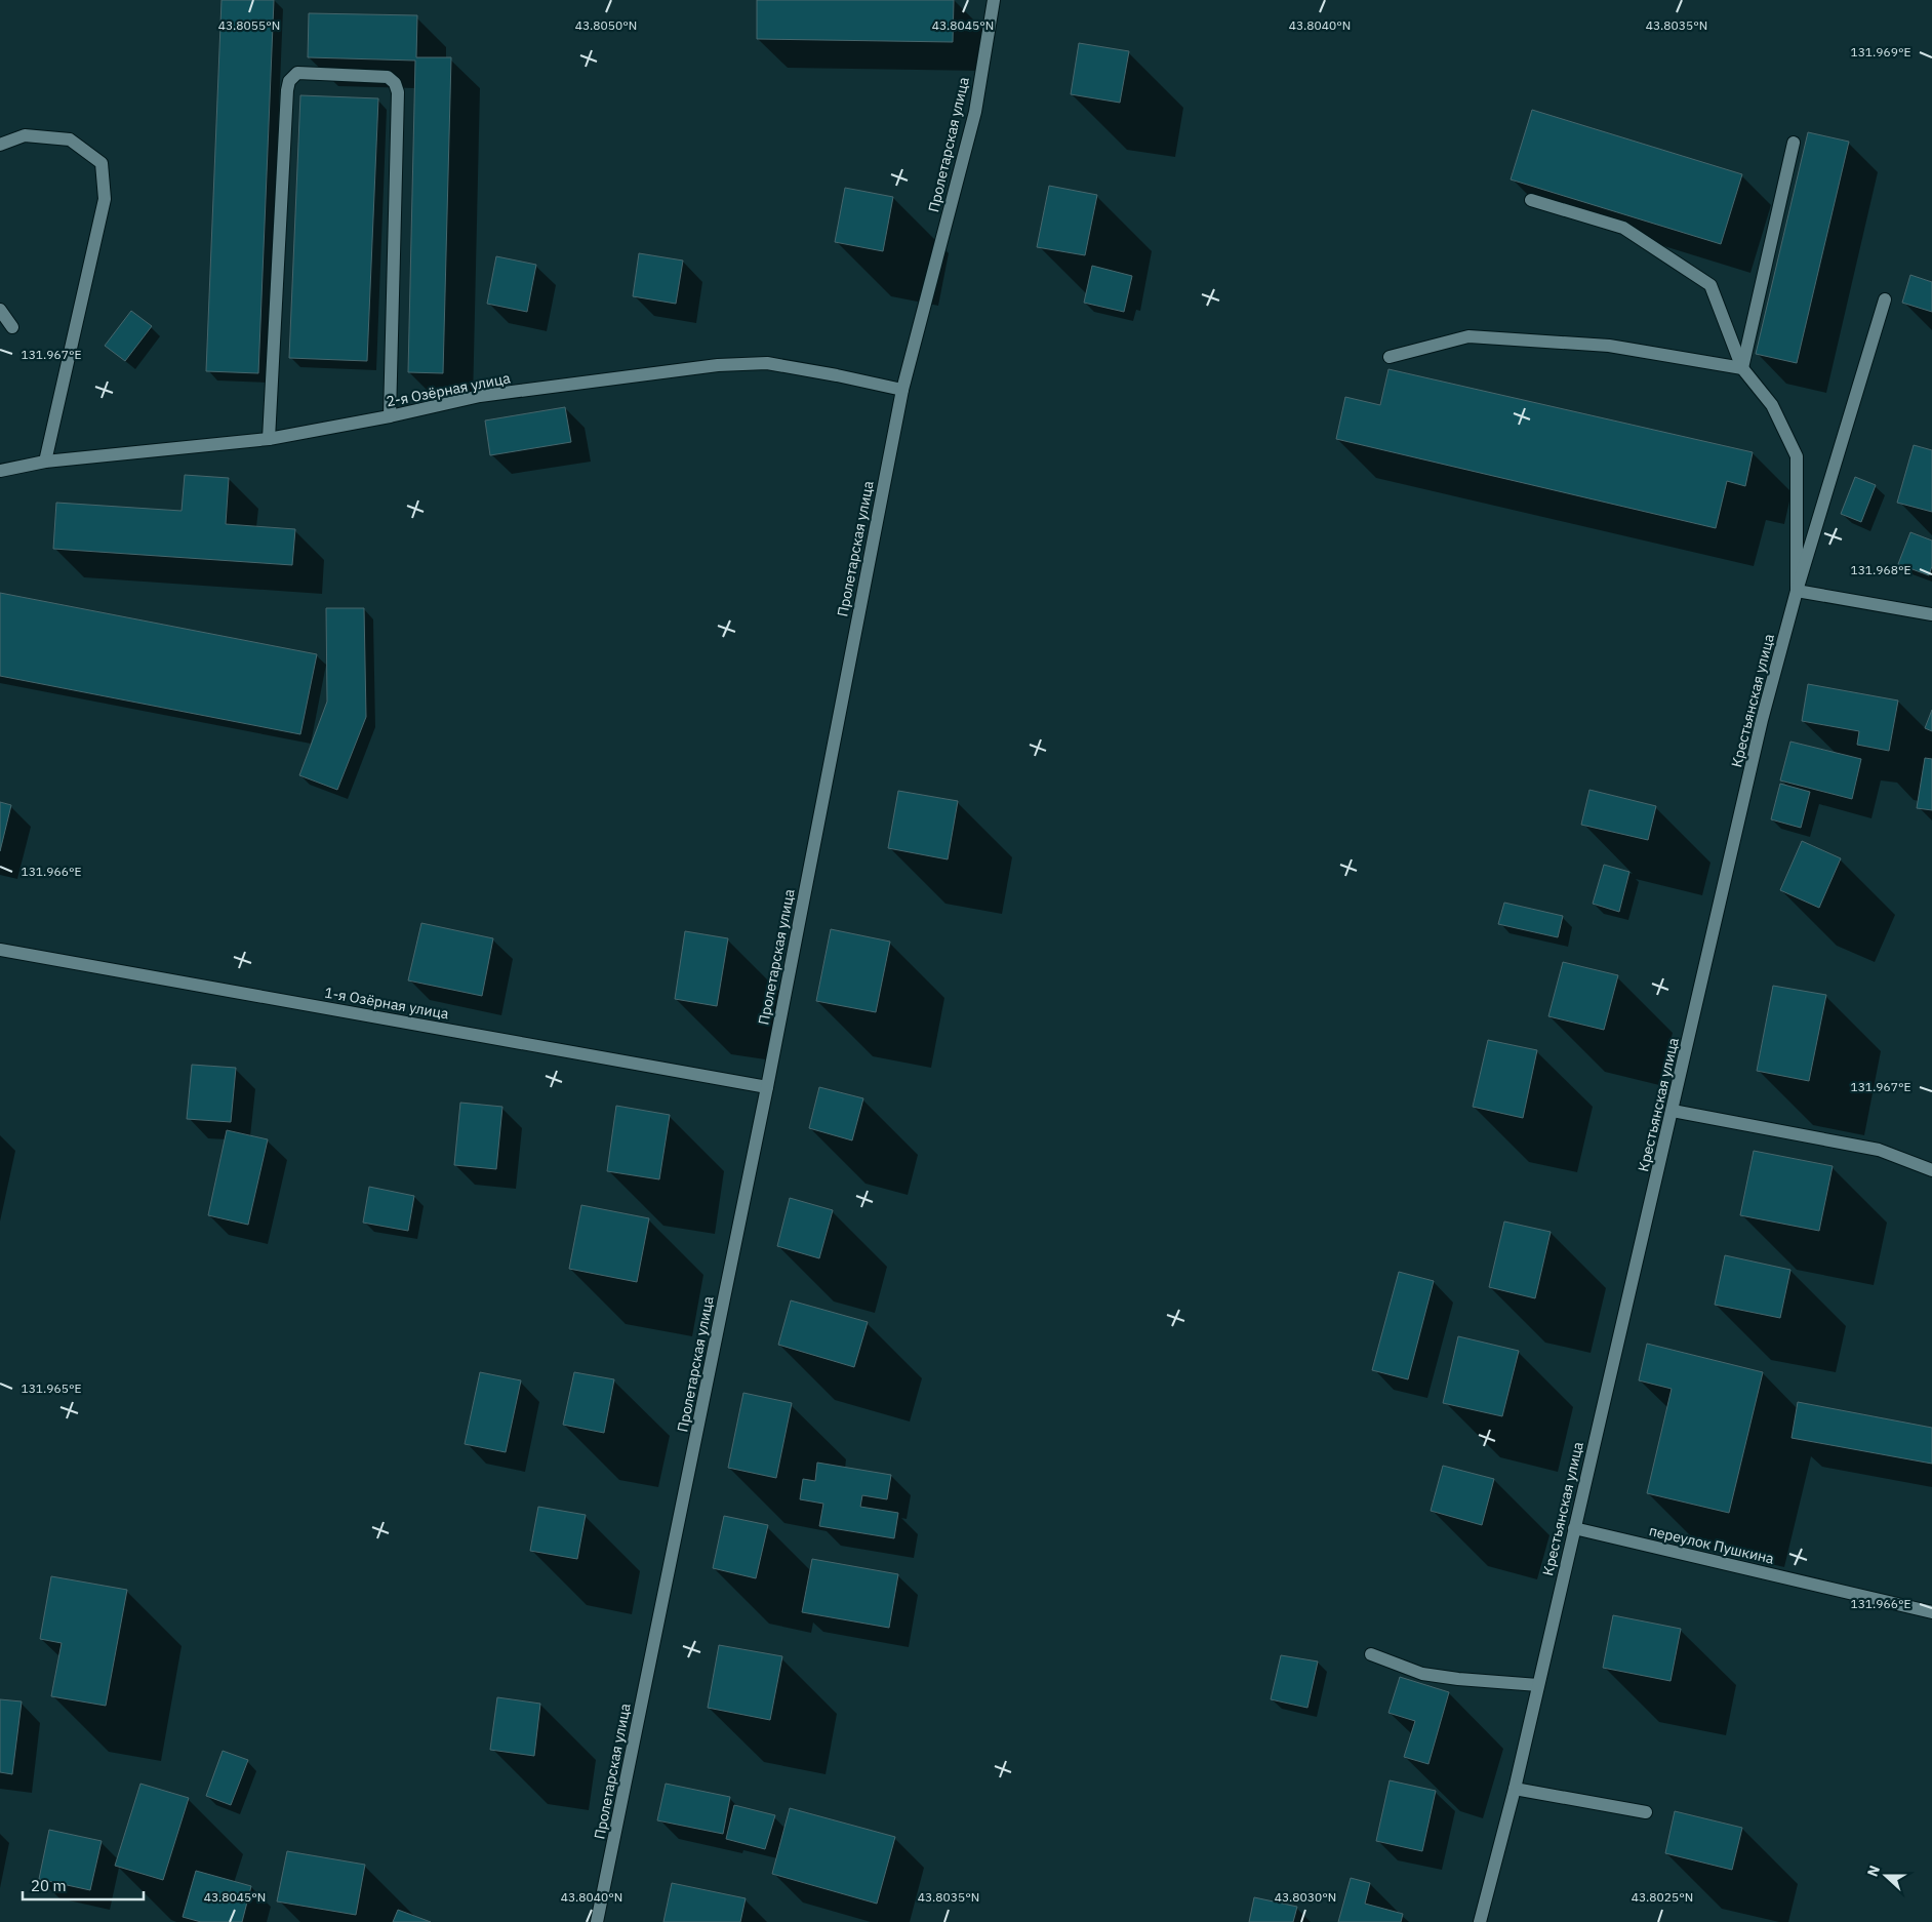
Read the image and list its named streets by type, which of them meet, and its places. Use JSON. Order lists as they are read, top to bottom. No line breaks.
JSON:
{"streets":{"street":["Пролетарская улица","2-я Озёрная улица","Крестьянская улица","1-я Озёрная улица","переулок Пушкина"]},"crossings":[["Пролетарская улица","2-я Озёрная улица"],["Пролетарская улица","1-я Озёрная улица"],["Крестьянская улица","переулок Пушкина"]],"scale_bar":"20 m","north":"left","coordinates":["43.8055°N","43.8050°N","43.8045°N","43.8040°N","43.8035°N","131.969°E","131.967°E","131.968°E","131.966°E","131.965°E","43.8030°N","43.8025°N"]}
